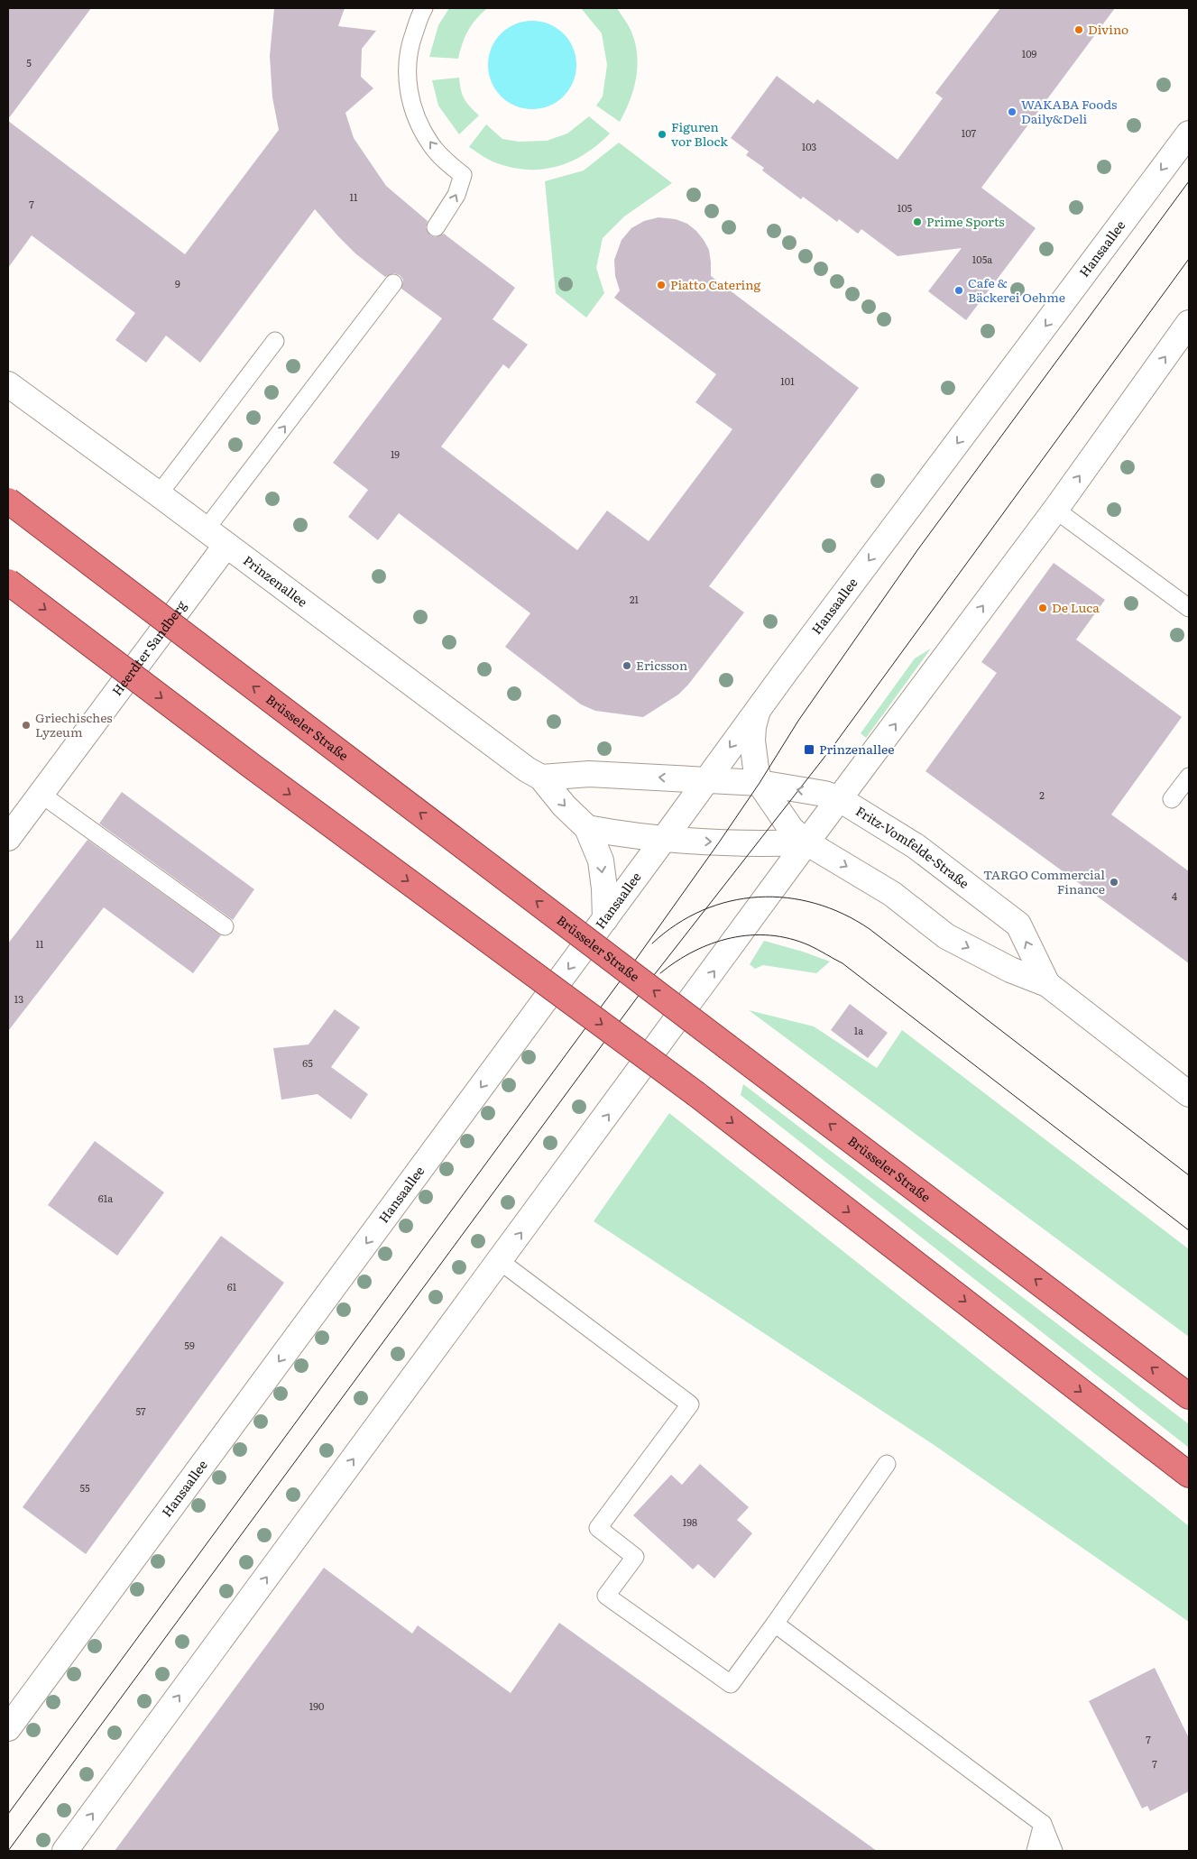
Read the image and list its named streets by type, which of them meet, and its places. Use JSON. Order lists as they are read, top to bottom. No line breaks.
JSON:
{"streets":{"highway":["Brüsseler Straße"],"street":["Hansaallee","Prinzenallee","Heerdter Sandberg","Fritz-Vomfelde-Straße"]},"crossings":[["Hansaallee","Prinzenallee"],["Hansaallee","Fritz-Vomfelde-Straße"],["Prinzenallee","Heerdter Sandberg"]],"places":{"other":["Divino","WAKABA Foods Daily&Deli","Figuren vor Block","Prime Sports","Piatto Catering","Cafe & Bäckerei Oehme","De Luca","Ericsson","Griechisches Lyzeum","TARGO Commercial Finance"],"transit":["Prinzenallee"]},"house_numbers":["109","5","107","103","11","7","105","105a","9","101","19","21","2","4","11","13","1a","65","61a","61","59","57","55","198","190","7","7"]}
